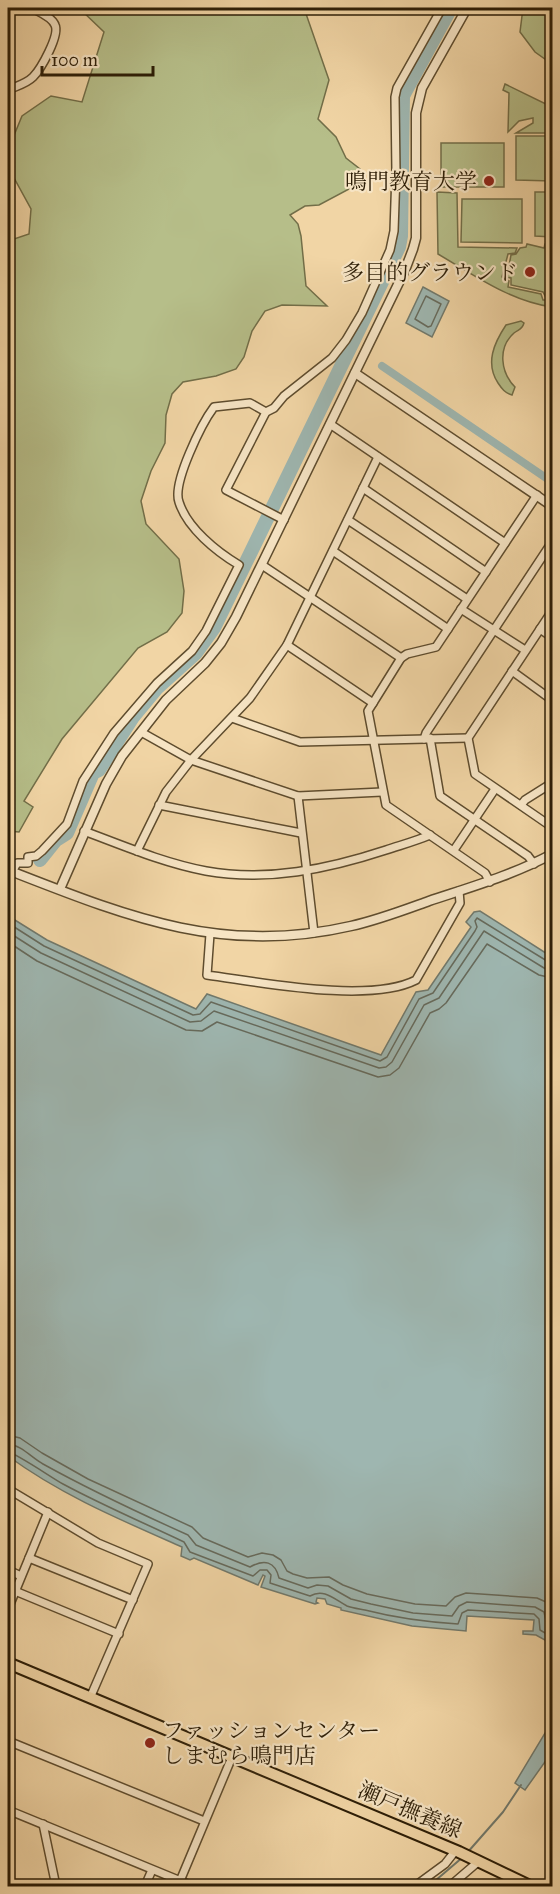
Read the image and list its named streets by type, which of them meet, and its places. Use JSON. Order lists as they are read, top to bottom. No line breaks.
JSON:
{"streets":{"main road":["瀬戸撫養線"]},"places":["鳴門教育大学","多目的グラウンド","ファッションセンター しまむら鳴門店"],"scale_bar":"100 m"}
